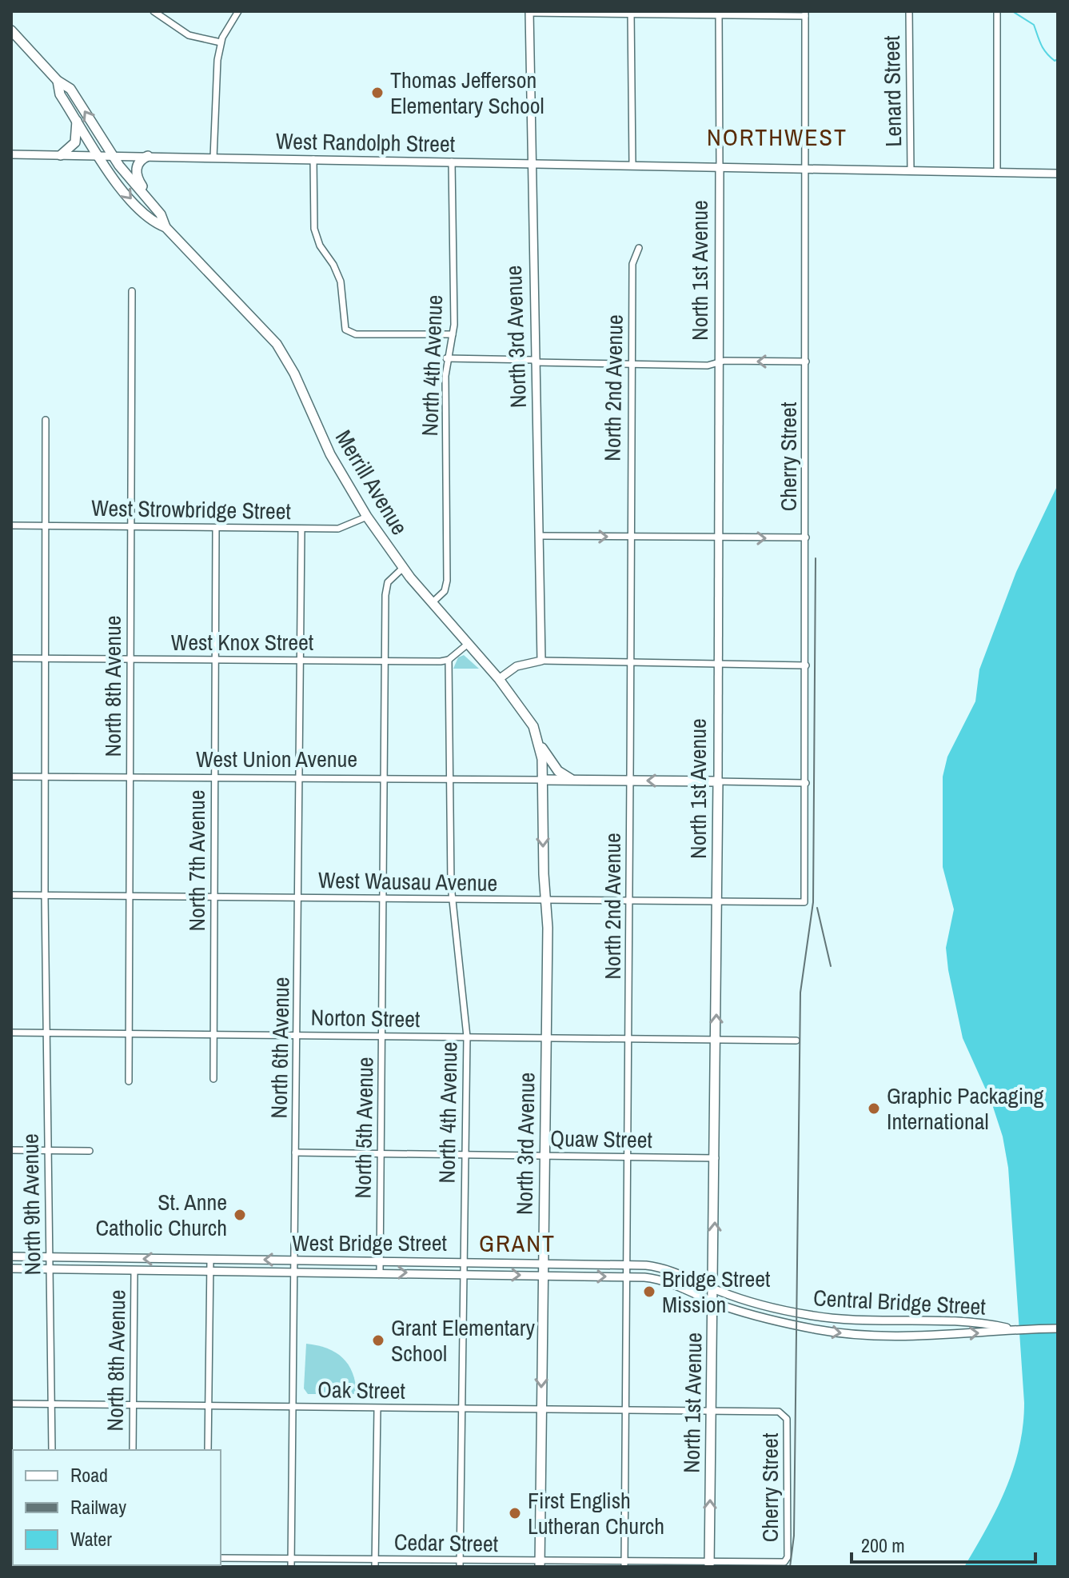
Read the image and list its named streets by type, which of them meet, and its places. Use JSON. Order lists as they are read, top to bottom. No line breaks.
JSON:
{"streets":{"main road":["North 1st Avenue","North 3rd Avenue","Merrill Avenue"],"street":["Lenard Street","West Randolph Street","North 4th Avenue","North 2nd Avenue","Cherry Street","West Strowbridge Street","West Knox Street","North 8th Avenue","West Union Avenue","North 7th Avenue","West Wausau Avenue","Norton Street","North 6th Avenue","North 5th Avenue","Quaw Street","North 9th Avenue","West Bridge Street","Central Bridge Street","Oak Street","Cedar Street"]},"crossings":[["Lenard Street","West Randolph Street"],["West Randolph Street","North 1st Avenue"],["West Randolph Street","North 3rd Avenue"],["West Randolph Street","North 4th Avenue"],["West Randolph Street","Cherry Street"],["West Randolph Street","Merrill Avenue"],["North 1st Avenue","West Wausau Avenue"],["North 1st Avenue","Norton Street"],["North 1st Avenue","Quaw Street"],["North 1st Avenue","West Bridge Street"],["North 1st Avenue","Oak Street"],["North 1st Avenue","Cedar Street"],["North 3rd Avenue","Merrill Avenue"],["North 3rd Avenue","West Union Avenue"],["North 3rd Avenue","West Wausau Avenue"],["North 3rd Avenue","Norton Street"],["North 3rd Avenue","Quaw Street"],["North 3rd Avenue","West Bridge Street"],["North 3rd Avenue","Oak Street"],["North 3rd Avenue","Cedar Street"],["North 4th Avenue","Merrill Avenue"],["North 4th Avenue","West Knox Street"],["North 4th Avenue","West Union Avenue"],["North 4th Avenue","West Wausau Avenue"],["North 4th Avenue","Norton Street"],["North 4th Avenue","Quaw Street"],["North 4th Avenue","West Bridge Street"],["North 4th Avenue","Oak Street"],["North 4th Avenue","Cedar Street"],["North 2nd Avenue","West Wausau Avenue"],["North 2nd Avenue","Norton Street"],["North 2nd Avenue","Quaw Street"],["North 2nd Avenue","West Bridge Street"],["North 2nd Avenue","Oak Street"],["North 2nd Avenue","Cedar Street"],["Cherry Street","West Wausau Avenue"],["Cherry Street","Oak Street"],["Cherry Street","Cedar Street"],["Merrill Avenue","West Strowbridge Street"],["Merrill Avenue","North 5th Avenue"],["West Strowbridge Street","North 8th Avenue"],["West Strowbridge Street","North 7th Avenue"],["West Strowbridge Street","North 6th Avenue"],["West Strowbridge Street","North 9th Avenue"],["West Knox Street","North 8th Avenue"],["West Knox Street","North 7th Avenue"],["West Knox Street","North 6th Avenue"],["West Knox Street","North 5th Avenue"],["West Knox Street","North 9th Avenue"],["North 8th Avenue","West Union Avenue"],["North 8th Avenue","West Wausau Avenue"],["North 8th Avenue","Norton Street"],["North 8th Avenue","West Bridge Street"],["North 8th Avenue","Oak Street"],["West Union Avenue","North 7th Avenue"],["West Union Avenue","North 6th Avenue"],["West Union Avenue","North 5th Avenue"],["West Union Avenue","North 9th Avenue"],["North 7th Avenue","West Wausau Avenue"],["North 7th Avenue","Norton Street"],["West Wausau Avenue","North 6th Avenue"],["West Wausau Avenue","North 5th Avenue"],["West Wausau Avenue","North 9th Avenue"],["Norton Street","North 6th Avenue"],["Norton Street","North 5th Avenue"],["Norton Street","North 9th Avenue"],["North 6th Avenue","Quaw Street"],["North 6th Avenue","West Bridge Street"],["North 6th Avenue","Oak Street"],["North 6th Avenue","Cedar Street"],["North 5th Avenue","Quaw Street"],["North 5th Avenue","West Bridge Street"],["North 9th Avenue","West Bridge Street"],["North 9th Avenue","Oak Street"],["West Bridge Street","Central Bridge Street"]],"districts":["NORTHWEST","GRANT"],"places":["Thomas Jefferson Elementary School","Graphic Packaging International","St. Anne Catholic Church","Bridge Street Mission","Grant Elementary School","First English Lutheran Church"],"legend":["Road","Railway","Water"],"scale_bar":"200 m"}
